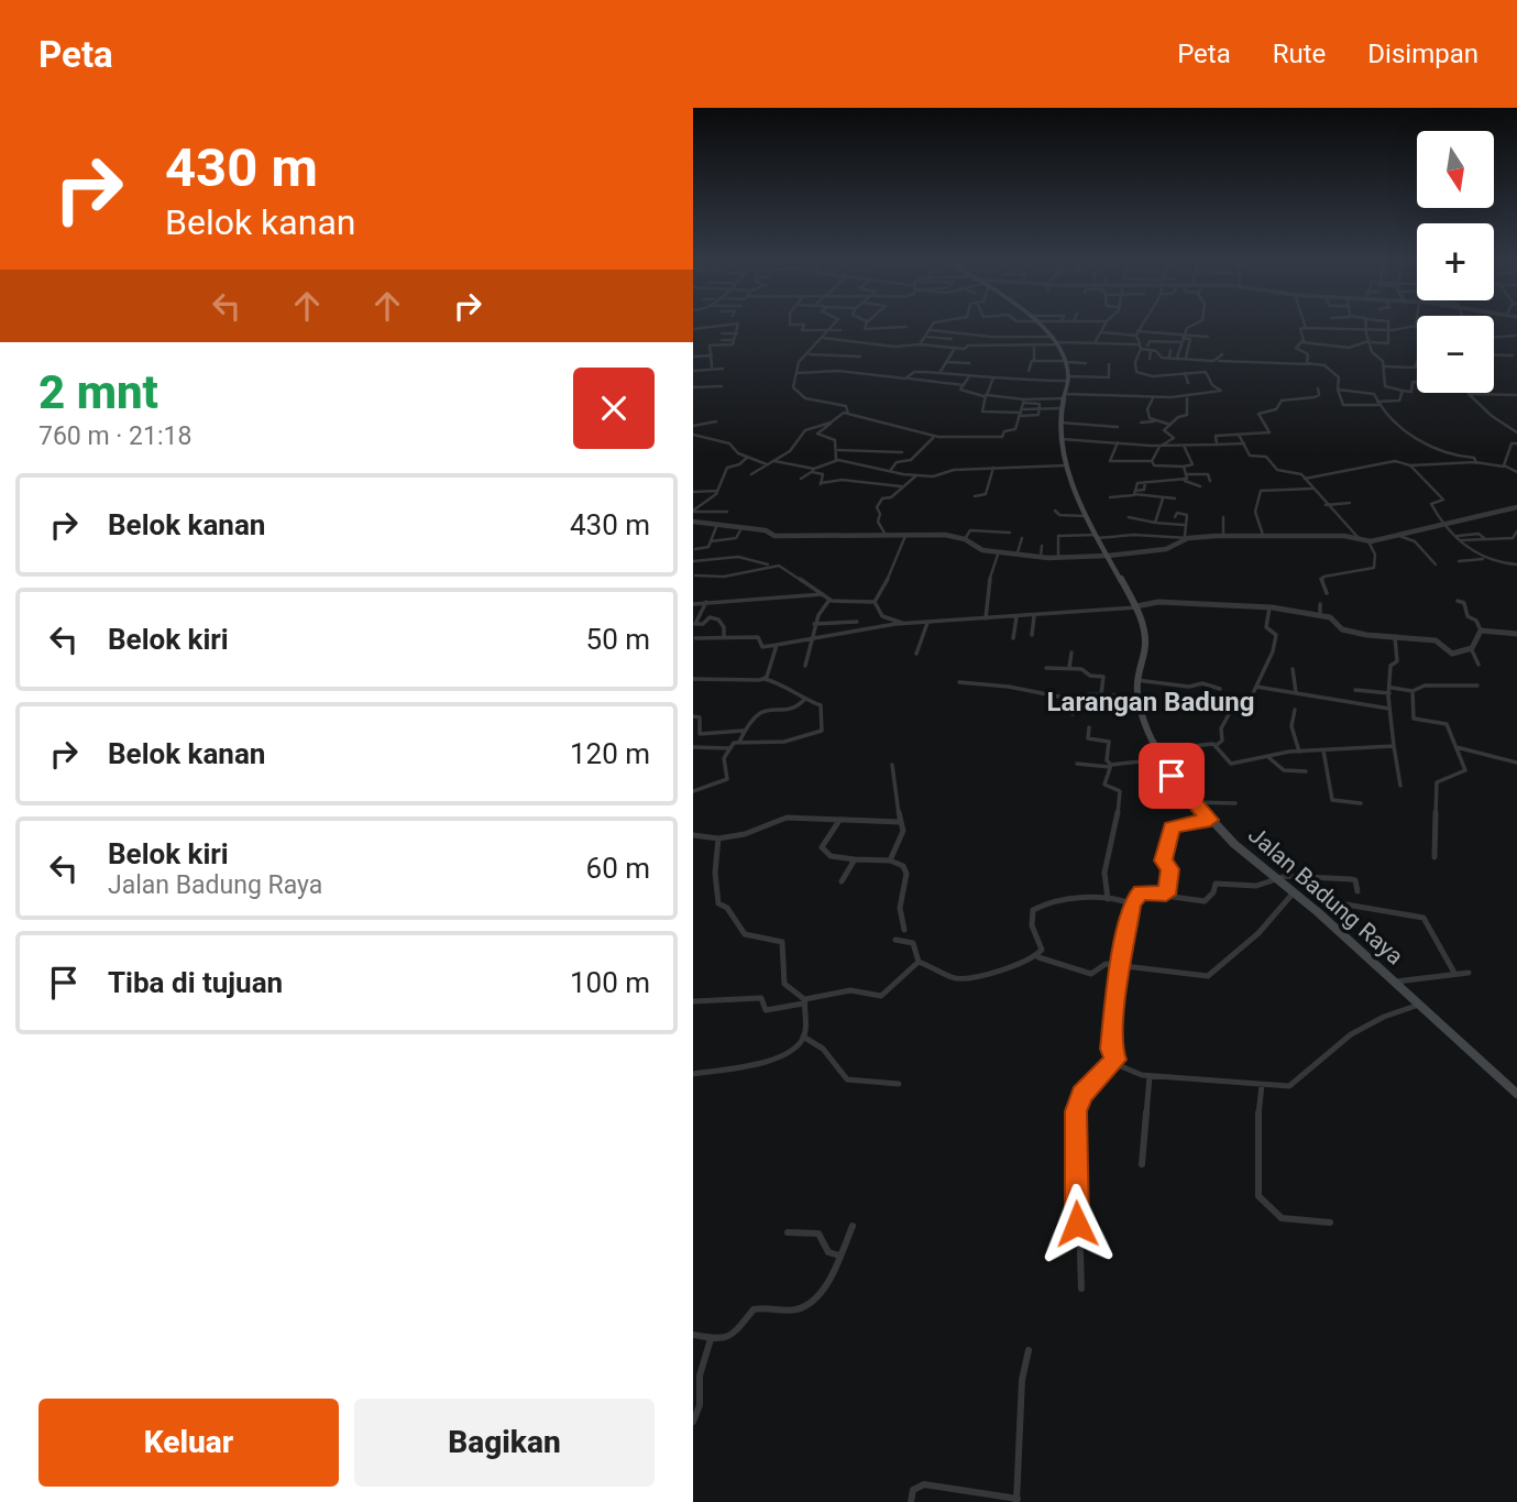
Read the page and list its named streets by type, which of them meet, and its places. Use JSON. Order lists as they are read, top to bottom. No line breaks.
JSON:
{"streets":{"main road":["Jalan Badung Raya"]},"districts":["Larangan Badung"],"north":"bottom","page":{"header":"Peta","nav":["Peta","Rute","Disimpan"],"turn":["430 m","Belok kanan"],"map_buttons":["+","−"],"heading":["2 mnt","760 m · 21:18"],"list":[{"name":"Belok kanan","value":"430 m"},{"name":"Belok kiri","value":"50 m"},{"name":"Belok kanan","value":"120 m"},{"name":"Belok kiri","note":"Jalan Badung Raya","value":"60 m"},{"name":"Tiba di tujuan","value":"100 m"}],"buttons":["Keluar","Bagikan"]}}
